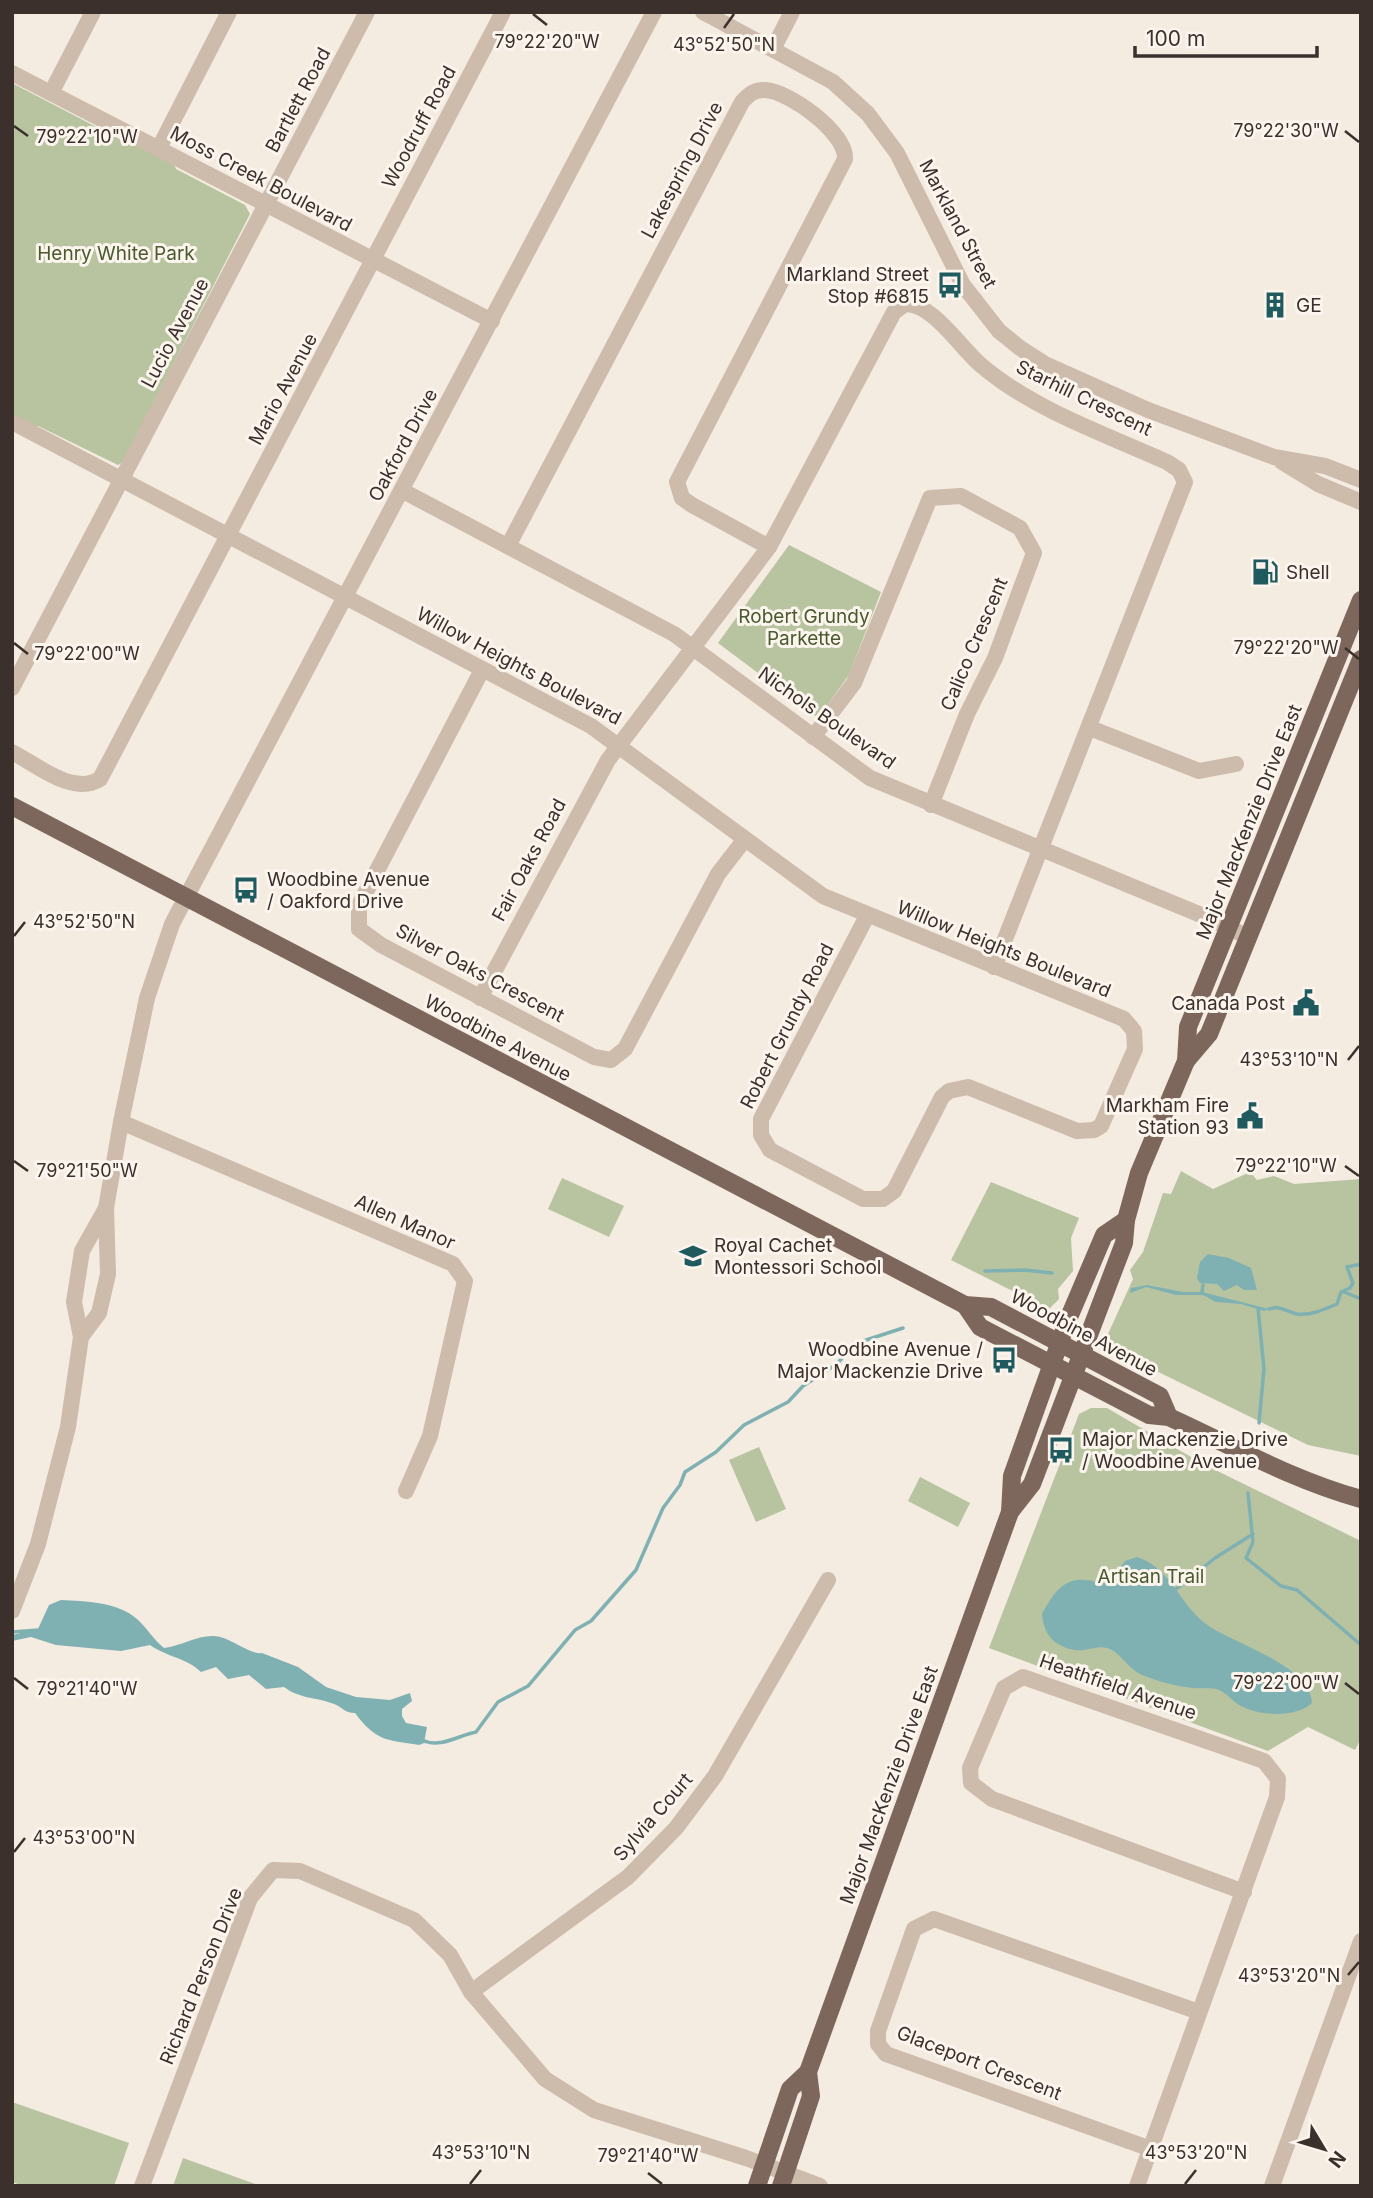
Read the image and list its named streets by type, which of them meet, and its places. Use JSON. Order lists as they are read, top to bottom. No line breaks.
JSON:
{"streets":{"main road":["Major MacKenzie Drive East","Woodbine Avenue"],"street":["Bartlett Road","Woodruff Road","Lakespring Drive","Moss Creek Boulevard","Markland Street","Lucio Avenue","Mario Avenue","Starhill Crescent","Oakford Drive","Calico Crescent","Willow Heights Boulevard","Nichols Boulevard","Fair Oaks Road","Silver Oaks Crescent","Robert Grundy Road","Allen Manor","Heathfield Avenue","Sylvia Court","Richard Person Drive","Glaceport Crescent"]},"crossings":[["Bartlett Road","Moss Creek Boulevard"],["Bartlett Road","Lucio Avenue"],["Woodruff Road","Moss Creek Boulevard"],["Woodruff Road","Mario Avenue"],["Lakespring Drive","Starhill Crescent"],["Lakespring Drive","Nichols Boulevard"],["Moss Creek Boulevard","Lucio Avenue"],["Moss Creek Boulevard","Mario Avenue"],["Moss Creek Boulevard","Oakford Drive"],["Lucio Avenue","Willow Heights Boulevard"],["Mario Avenue","Willow Heights Boulevard"],["Starhill Crescent","Willow Heights Boulevard"],["Starhill Crescent","Nichols Boulevard"],["Starhill Crescent","Fair Oaks Road"],["Oakford Drive","Willow Heights Boulevard"],["Oakford Drive","Nichols Boulevard"],["Oakford Drive","Woodbine Avenue"],["Oakford Drive","Allen Manor"],["Calico Crescent","Nichols Boulevard"],["Willow Heights Boulevard","Fair Oaks Road"],["Willow Heights Boulevard","Silver Oaks Crescent"],["Willow Heights Boulevard","Robert Grundy Road"],["Nichols Boulevard","Major MacKenzie Drive East"],["Major MacKenzie Drive East","Woodbine Avenue"],["Major MacKenzie Drive East","Richard Person Drive"],["Fair Oaks Road","Silver Oaks Crescent"],["Heathfield Avenue","Glaceport Crescent"],["Sylvia Court","Richard Person Drive"]],"parks":["Henry White Park","Robert Grundy Parkette","Artisan Trail"],"places":{"bus stop":["Markland Street Stop #6815","Woodbine Avenue / Oakford Drive","Woodbine Avenue / Major Mackenzie Drive","Major Mackenzie Drive / Woodbine Avenue"],"building":["GE"],"fuel station":["Shell"],"public building":["Canada Post","Markham Fire Station 93"],"school or university":["Royal Cachet Montessori School"]},"scale_bar":"100 m","north":"bottom right","coordinates":["79°22'20\"W","43°52'50\"N","79°22'30\"W","79°22'10\"W","79°22'00\"W","43°53'10\"N","79°21'50\"W","79°21'40\"W","43°53'00\"N","43°53'20\"N"]}
